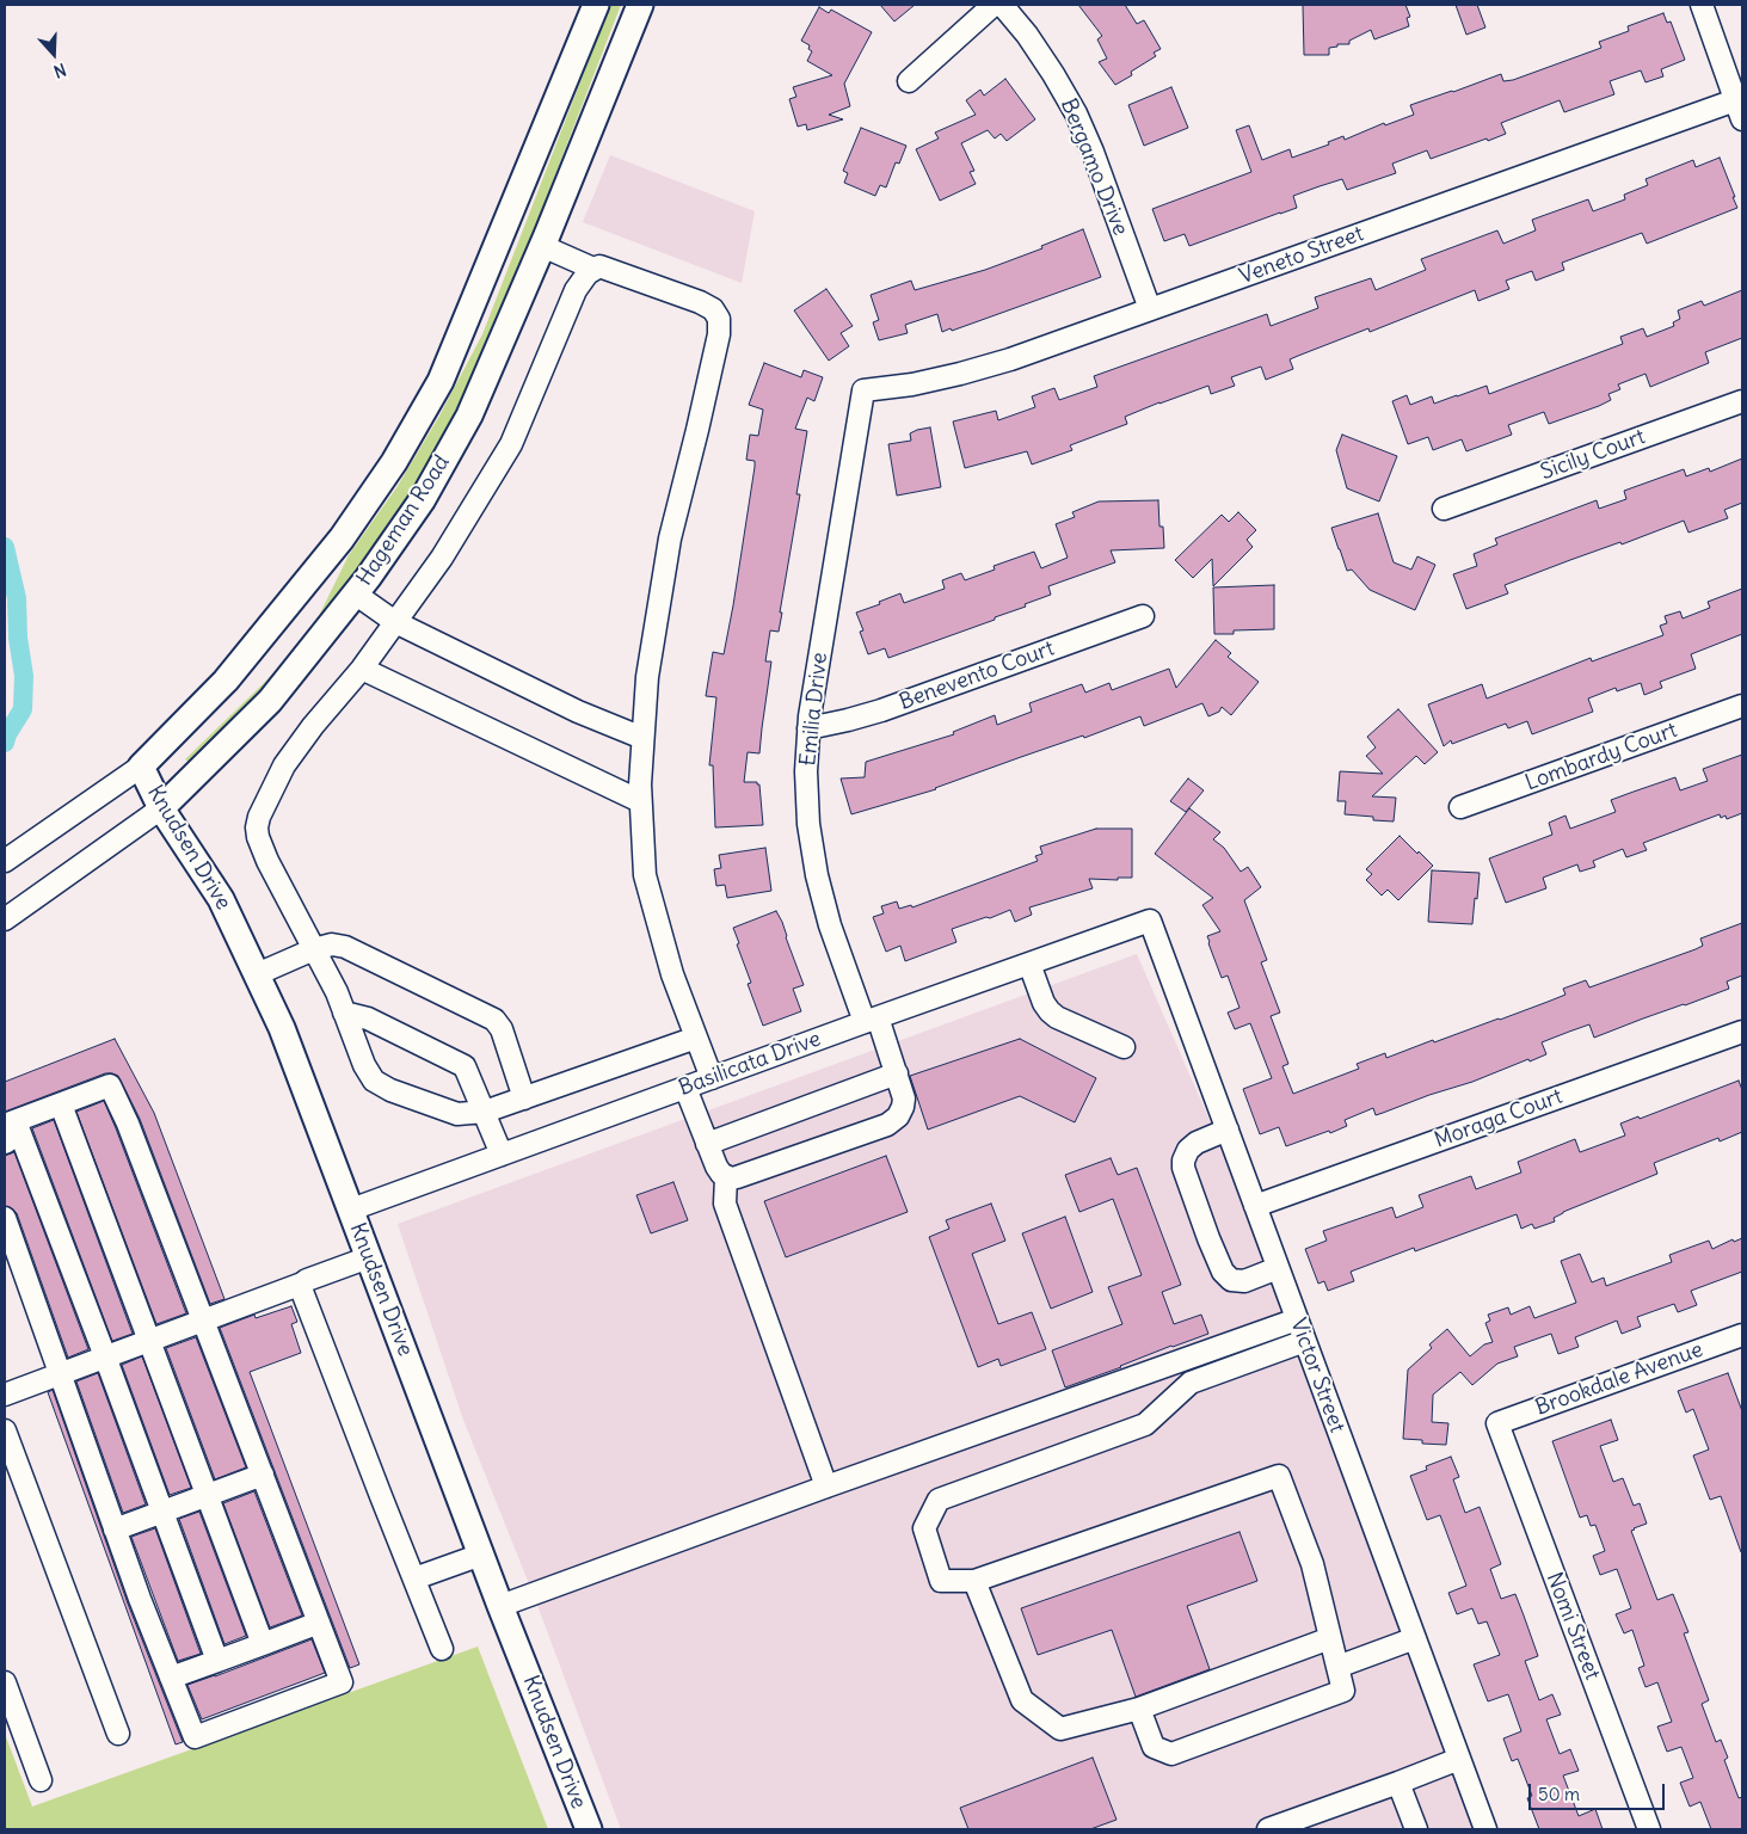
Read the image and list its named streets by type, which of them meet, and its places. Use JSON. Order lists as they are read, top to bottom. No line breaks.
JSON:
{"streets":{"main road":["Hageman Road","Knudsen Drive"],"street":["Bergamo Drive","Veneto Street","Sicily Court","Benevento Court","Emilia Drive","Lombardy Court","Basilicata Drive","Moraga Court","Victor Street","Brookdale Avenue","Nomi Street"]},"crossings":[["Bergamo Drive","Veneto Street"],["Veneto Street","Emilia Drive"],["Hageman Road","Knudsen Drive"],["Benevento Court","Emilia Drive"],["Emilia Drive","Basilicata Drive"],["Knudsen Drive","Basilicata Drive"],["Basilicata Drive","Victor Street"],["Moraga Court","Victor Street"],["Brookdale Avenue","Nomi Street"]],"scale_bar":"50 m","north":"bottom"}
